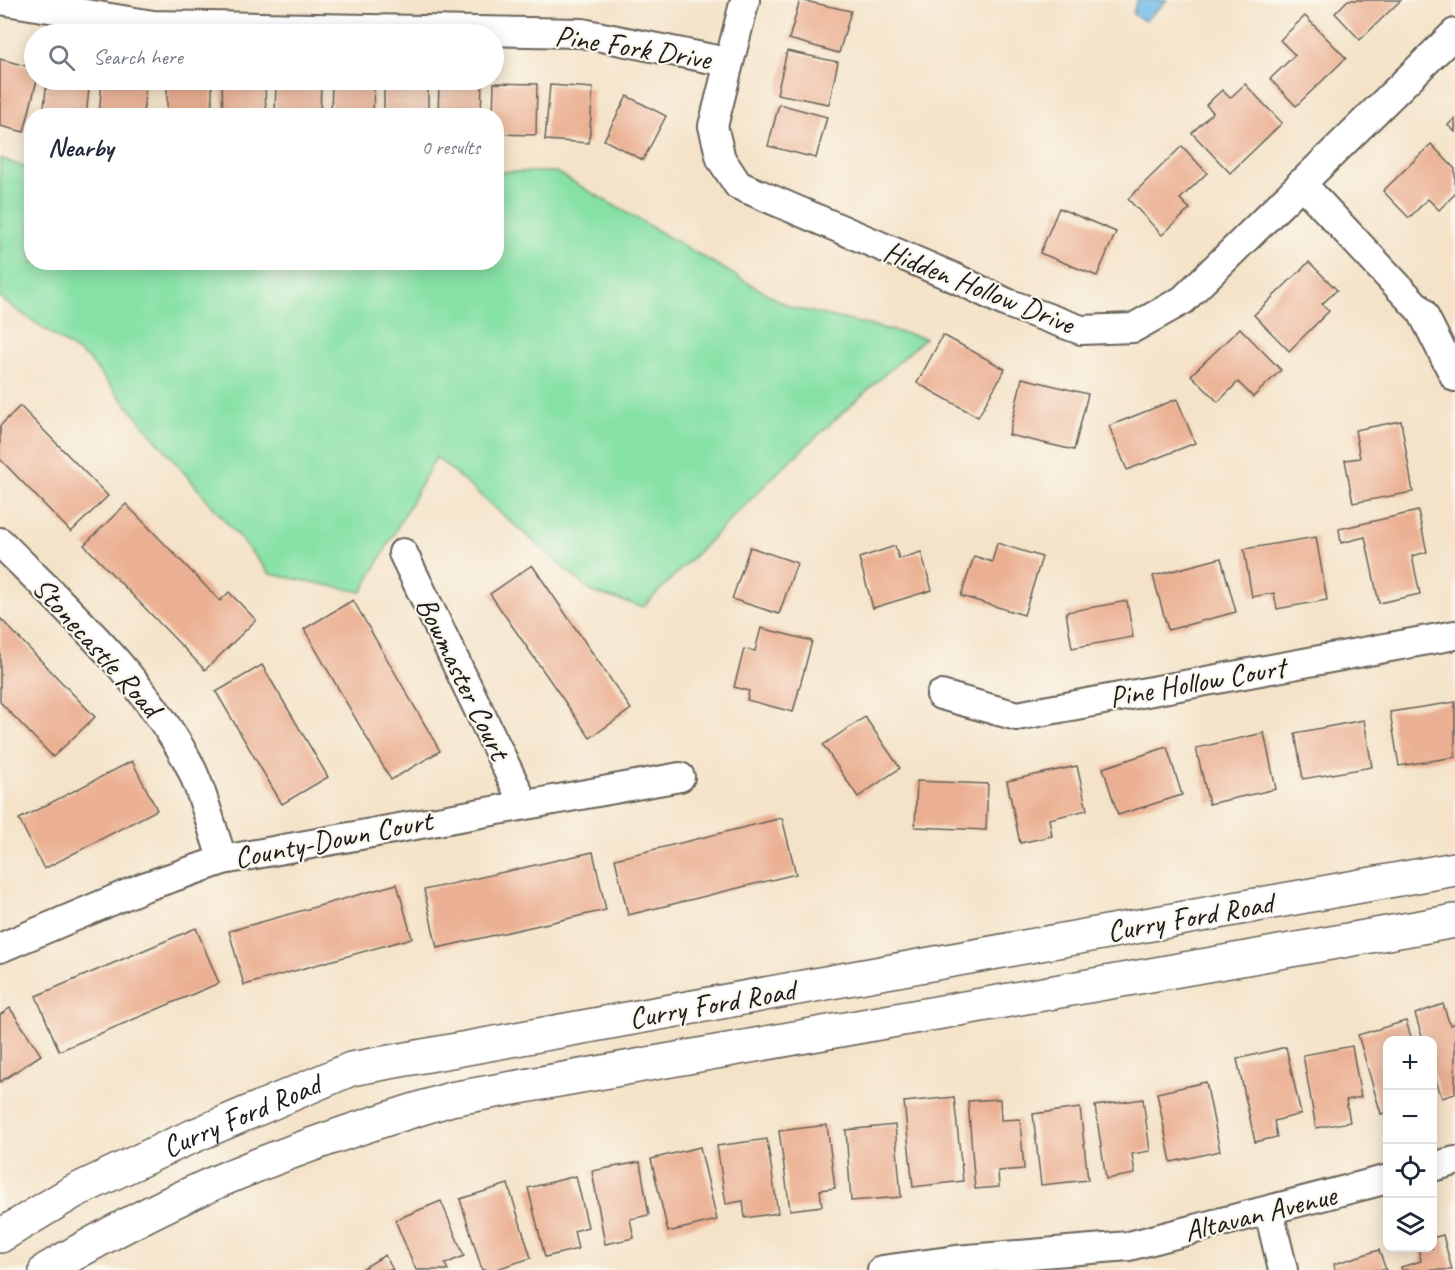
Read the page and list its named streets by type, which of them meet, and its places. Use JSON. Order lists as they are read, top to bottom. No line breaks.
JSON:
{"streets":{"street":["Pine Fork Drive","Hidden Hollow Drive","Stonecastle Road","Bowmaster Court","Pine Hollow Court","County-Down Court","Curry Ford Road","Altavan Avenue"]},"crossings":[["Pine Fork Drive","Hidden Hollow Drive"],["Stonecastle Road","County-Down Court"],["Bowmaster Court","County-Down Court"]],"page":{"search":"Search here","heading":["Nearby","0 results"],"map_buttons":["+","−"]}}
